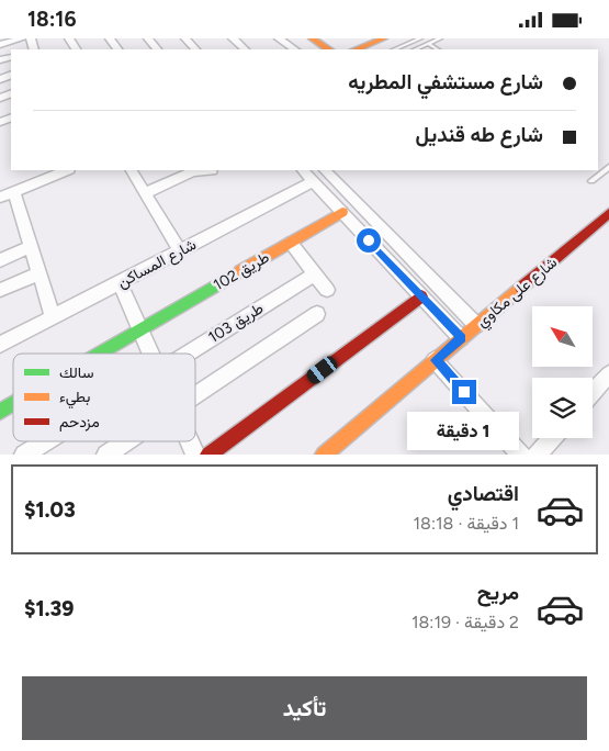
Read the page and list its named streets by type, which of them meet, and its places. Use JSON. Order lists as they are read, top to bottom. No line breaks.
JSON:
{"streets":{"street":["شارع المساكن","طريق 102","شارع على مكاوي","طريق 103"]},"legend":["سالك","بطيء","مزدحم"],"north":"top left","page":{"status":"18:16","banner":["شارع مستشفي المطريه","شارع طه قنديل"],"bubble":"1 دقيقة","list":[{"name":"اقتصادي","note":"1 دقيقة · 18:18","value":"$1.03"},{"name":"مريح","note":"2 دقيقة · 18:19","value":"$1.39"}],"buttons":"تأكيد"}}
